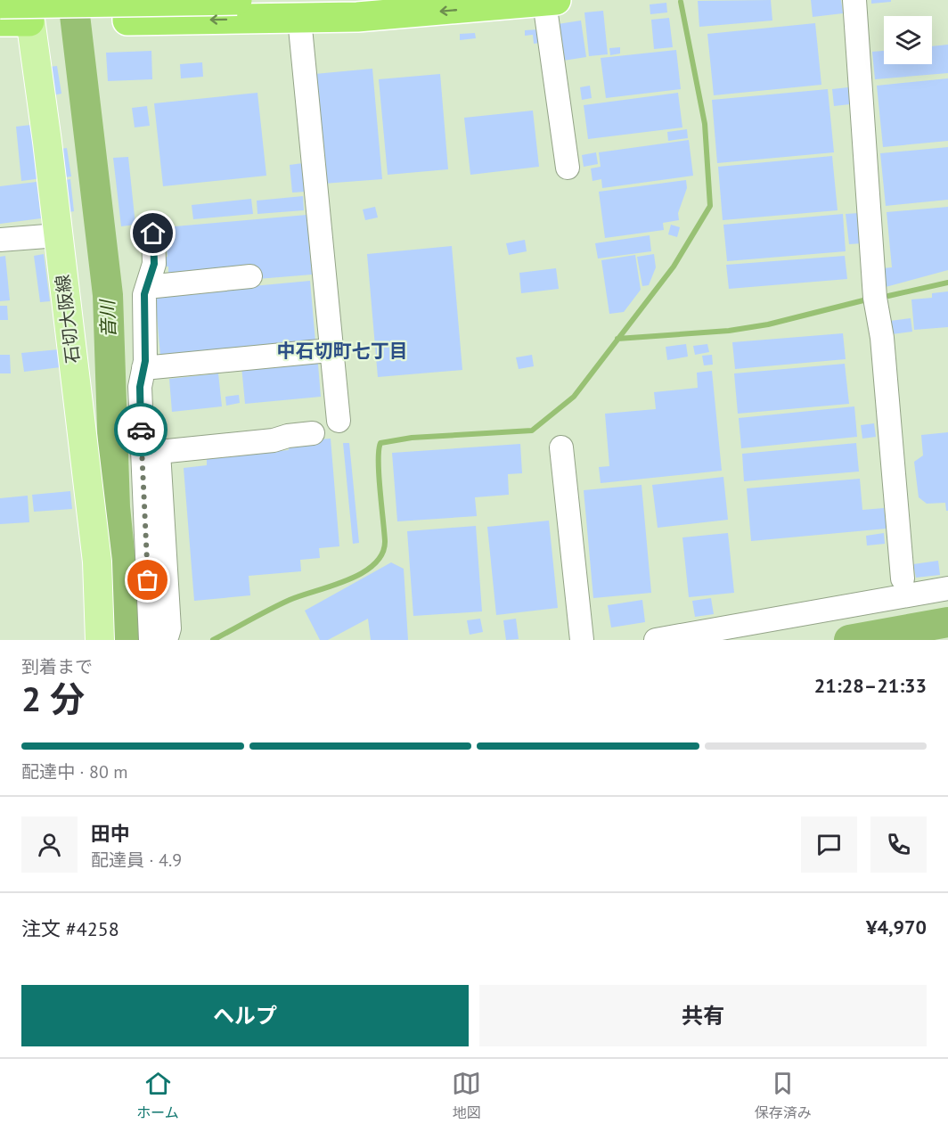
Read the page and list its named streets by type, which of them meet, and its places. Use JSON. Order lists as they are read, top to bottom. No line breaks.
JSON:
{"streets":{"main road":["石切大阪線"]},"districts":["中石切町七丁目"],"water":["音川"],"page":{"heading":["2 分","到着まで","21:28–21:33"],"panel":["田中","配達員 · 4.9","注文 #4258","¥4,970"],"bar":"配達中 · 80 m","buttons":["ヘルプ","共有"],"tabs":["ホーム","地図","保存済み"]}}
